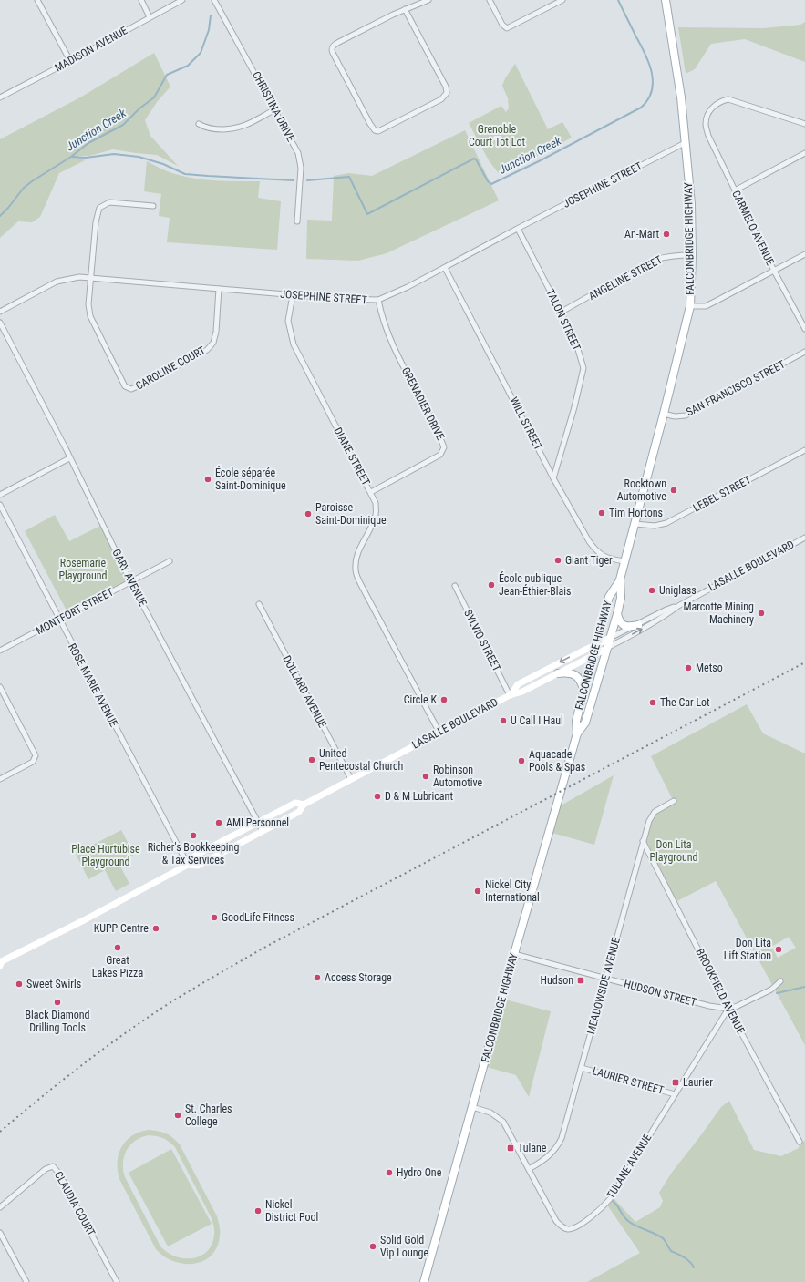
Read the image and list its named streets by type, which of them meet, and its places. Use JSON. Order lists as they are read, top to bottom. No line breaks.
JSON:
{"streets":{"main road":["FALCONBRIDGE HIGHWAY","LASALLE BOULEVARD"],"street":["MADISON AVENUE","CHRISTINA DRIVE","JOSEPHINE STREET","CARMELO AVENUE","ANGELINE STREET","TALON STREET","CAROLINE COURT","SAN FRANCISCO STREET","GRENADIER DRIVE","WILL STREET","DIANE STREET","LEBEL STREET","GARY AVENUE","MONTFORT STREET","SYLVIO STREET","ROSE MARIE AVENUE","DOLLARD AVENUE","MEADOWSIDE AVENUE","BROOKFIELD AVENUE","HUDSON STREET","LAURIER STREET","TULANE AVENUE","CLAUDIA COURT"]},"crossings":[["JOSEPHINE STREET","FALCONBRIDGE HIGHWAY"],["JOSEPHINE STREET","TALON STREET"],["JOSEPHINE STREET","CAROLINE COURT"],["JOSEPHINE STREET","GRENADIER DRIVE"],["JOSEPHINE STREET","WILL STREET"],["JOSEPHINE STREET","DIANE STREET"],["FALCONBRIDGE HIGHWAY","ANGELINE STREET"],["FALCONBRIDGE HIGHWAY","SAN FRANCISCO STREET"],["FALCONBRIDGE HIGHWAY","WILL STREET"],["FALCONBRIDGE HIGHWAY","LEBEL STREET"],["FALCONBRIDGE HIGHWAY","LASALLE BOULEVARD"],["FALCONBRIDGE HIGHWAY","HUDSON STREET"],["FALCONBRIDGE HIGHWAY","TULANE AVENUE"],["ANGELINE STREET","TALON STREET"],["TALON STREET","WILL STREET"],["GRENADIER DRIVE","DIANE STREET"],["DIANE STREET","LASALLE BOULEVARD"],["LASALLE BOULEVARD","GARY AVENUE"],["LASALLE BOULEVARD","SYLVIO STREET"],["LASALLE BOULEVARD","ROSE MARIE AVENUE"],["LASALLE BOULEVARD","DOLLARD AVENUE"],["GARY AVENUE","MONTFORT STREET"],["MONTFORT STREET","ROSE MARIE AVENUE"],["MEADOWSIDE AVENUE","BROOKFIELD AVENUE"],["MEADOWSIDE AVENUE","HUDSON STREET"],["MEADOWSIDE AVENUE","LAURIER STREET"],["MEADOWSIDE AVENUE","TULANE AVENUE"],["BROOKFIELD AVENUE","HUDSON STREET"],["BROOKFIELD AVENUE","TULANE AVENUE"],["HUDSON STREET","TULANE AVENUE"],["LAURIER STREET","TULANE AVENUE"]],"water":["Junction Creek"],"parks":["Grenoble Court Tot Lot","Rosemarie Playground","Don Lita Playground","Place Hurtubise Playground"],"places":{"other":["An-Mart","École séparée Saint-Dominique","Rocktown Automotive","Tim Hortons","Paroisse Saint-Dominique","Giant Tiger","École publique Jean-Éthier-Blais","Uniglass","Marcotte Mining Machinery","Metso","Circle K","The Car Lot","U Call I Haul","United Pentecostal Church","Aquacade Pools & Spas","Robinson Automotive","D & M Lubricant","AMI Personnel","Richer's Bookkeeping & Tax Services","Nickel City International","GoodLife Fitness","KUPP Centre","Great Lakes Pizza","Don Lita Lift Station","Access Storage","Sweet Swirls","Black Diamond Drilling Tools","St. Charles College","Hydro One","Nickel District Pool","Solid Gold Vip Lounge"],"transit":["Hudson","Laurier","Tulane"]}}
